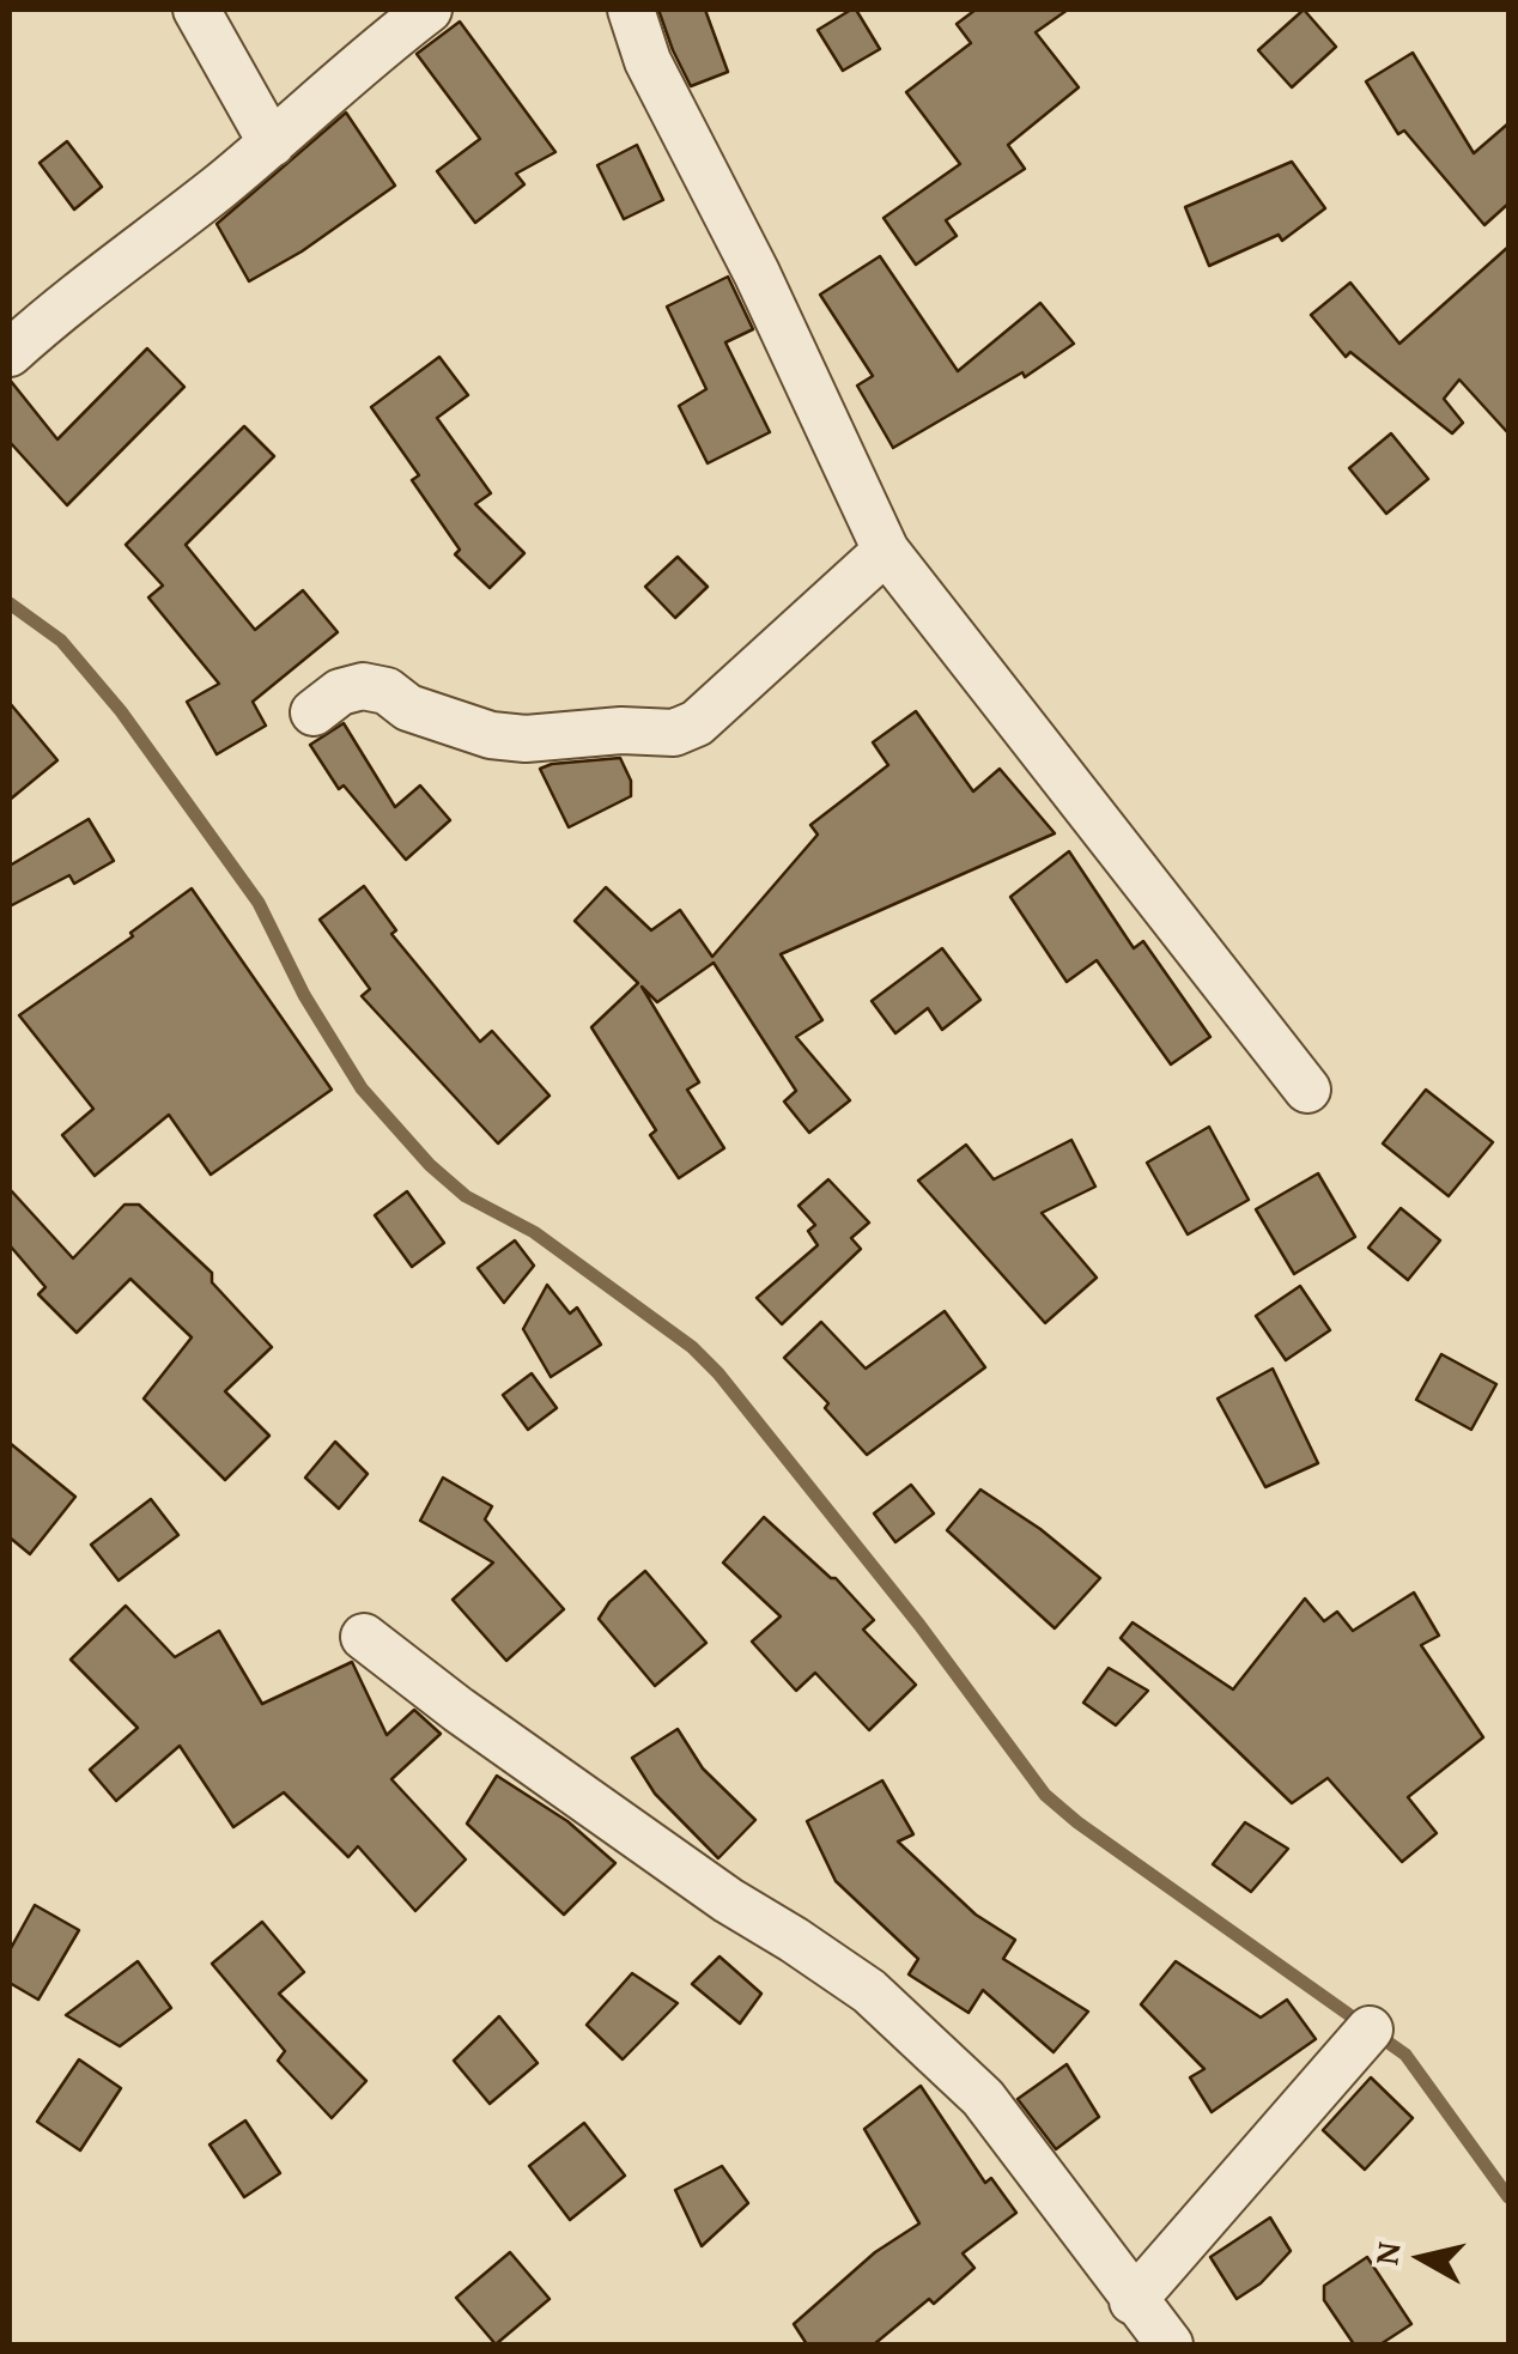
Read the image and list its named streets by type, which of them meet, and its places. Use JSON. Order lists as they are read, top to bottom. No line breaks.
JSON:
{"north":"left"}
